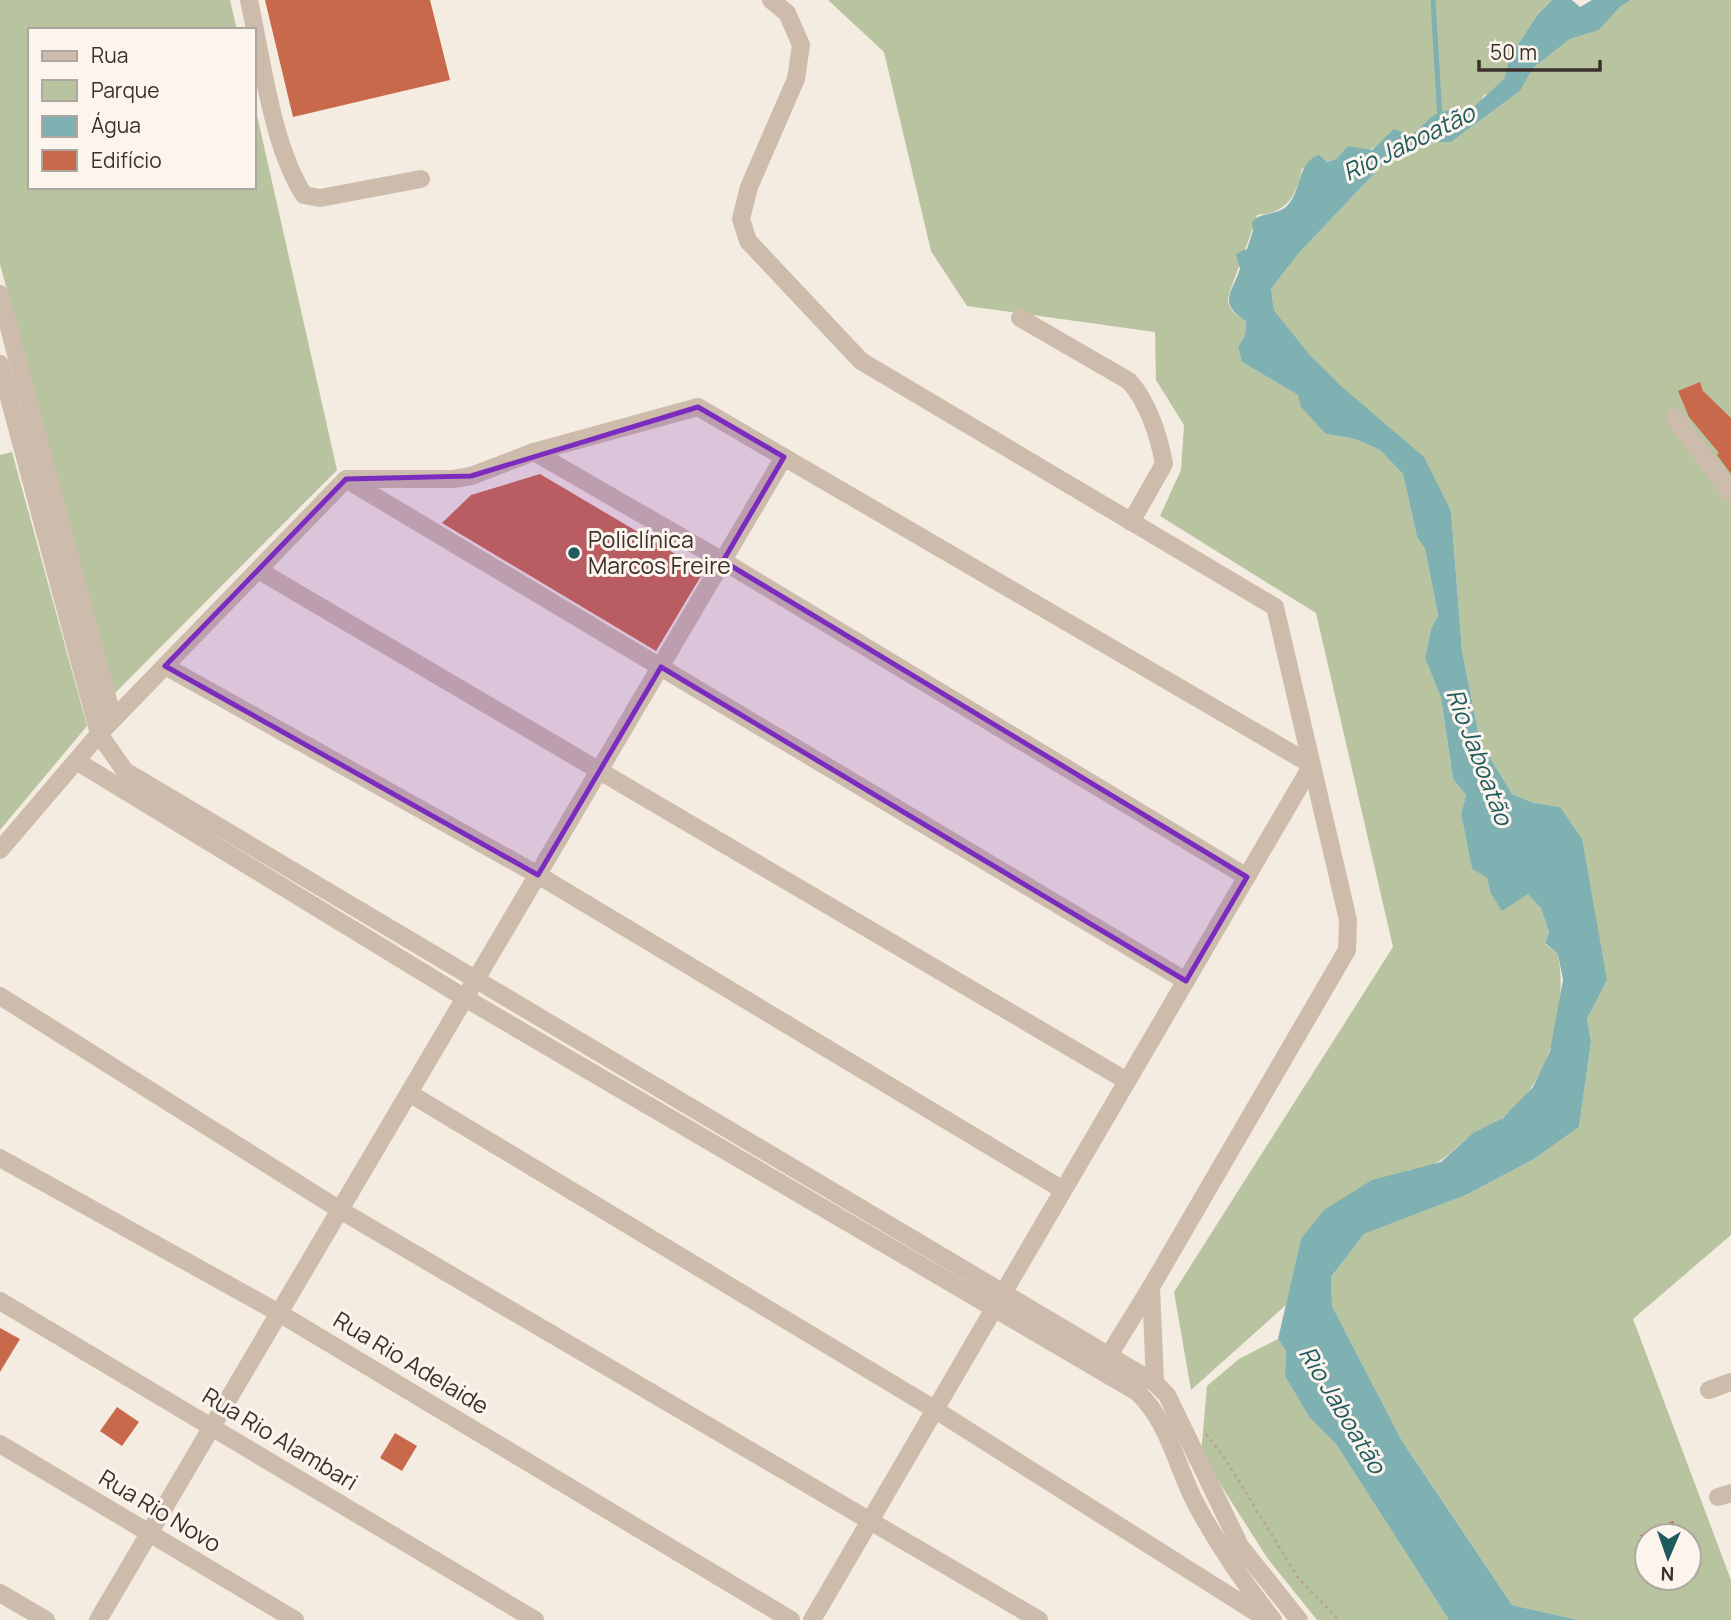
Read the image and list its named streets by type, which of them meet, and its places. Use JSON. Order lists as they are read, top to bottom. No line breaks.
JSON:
{"streets":{"street":["Rua Rio Adelaide","Rua Rio Alambari","Rua Rio Novo"]},"water":["Rio Jaboatão"],"places":["Policlínica Marcos Freire"],"legend":["Rua","Parque","Água","Edifício"],"scale_bar":"50 m","north":"bottom"}
